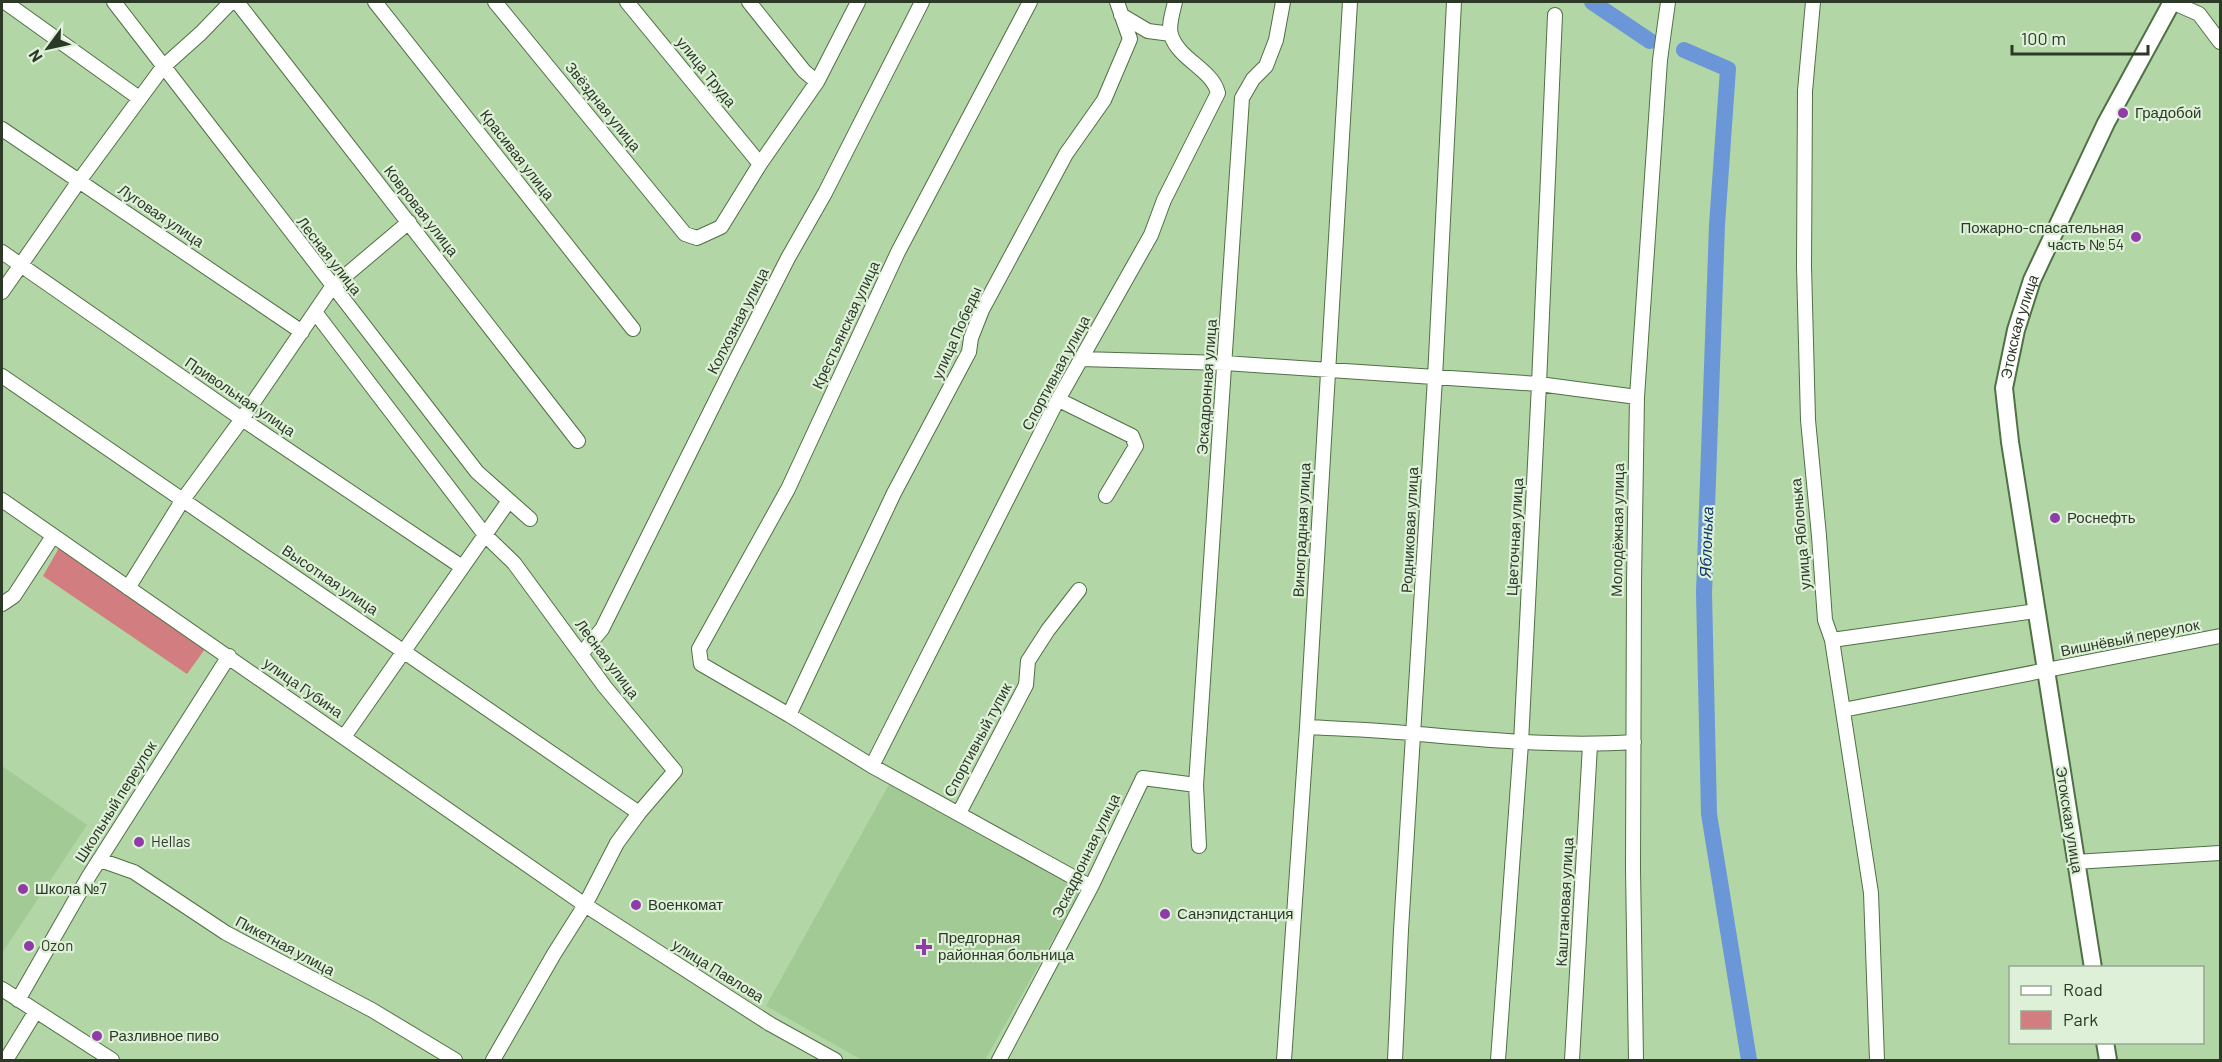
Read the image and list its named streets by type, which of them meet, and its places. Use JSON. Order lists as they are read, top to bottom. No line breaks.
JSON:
{"streets":{"main road":["Этокская улица"],"street":["улица Труда","Звёздная улица","Красивая улица","Ковровая улица","Луговая улица","Лесная улица","Колхозная улица","Крестьянская улица","улица Победы","Спортивная улица","Эскадронная улица","Привольная улица","Виноградная улица","Родниковая улица","Молодёжная улица","улица Яблонька","Цветочная улица","Высотная улица","Вишнёвый переулок","улица Губина","Спортивный тупик","Школьный переулок","Каштановая улица","Пикетная улица","улица Павлова"]},"crossings":[["улица Труда","Звёздная улица"],["Лесная улица","Колхозная улица"],["Лесная улица","Высотная улица"],["Крестьянская улица","улица Победы"],["Этокская улица","Вишнёвый переулок"],["улица Губина","Школьный переулок"],["улица Губина","улица Павлова"],["Школьный переулок","Пикетная улица"]],"water":["Яблонька"],"places":{"other":["Градобой","Пожарно-спасательная часть № 54","Роснефть","Hellas","Школа №7","Военкомат","Санэпидстанция","Ozon","Разливное пиво"],"health":["Предгорная районная больница"]},"legend":["Road","Park"],"scale_bar":"100 m","north":"bottom left"}
